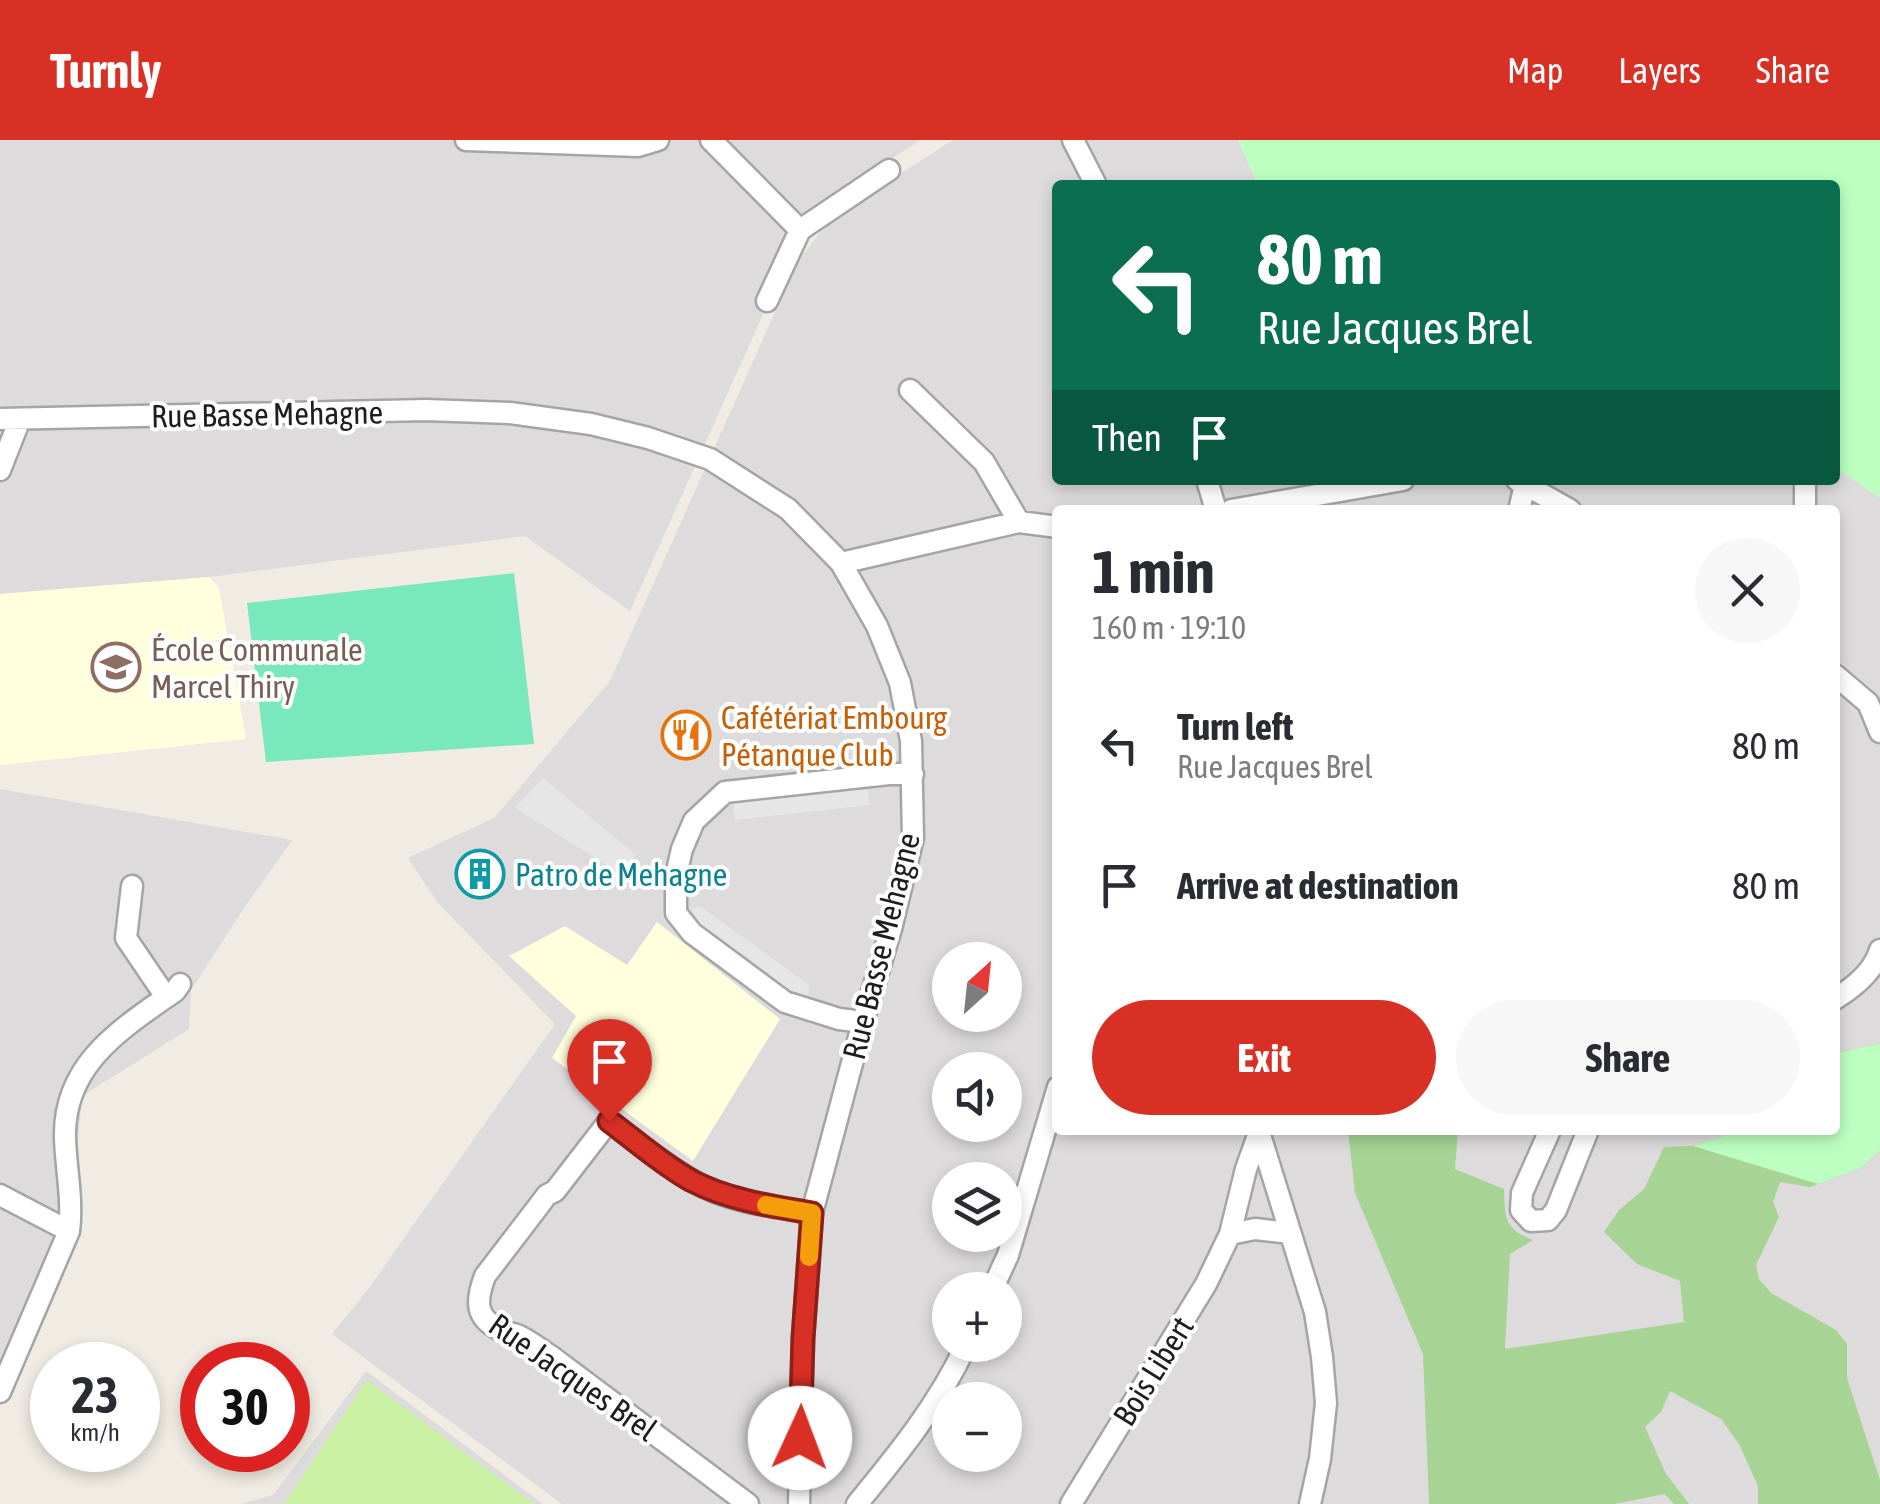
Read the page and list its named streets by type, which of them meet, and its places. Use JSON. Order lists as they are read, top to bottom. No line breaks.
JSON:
{"streets":{"street":["Rue Basse Mehagne","Bois Libert","Rue Jacques Brel"]},"crossings":[["Rue Basse Mehagne","Rue Jacques Brel"]],"places":{"school or university":["École Communale Marcel Thiry"],"restaurant":["Cafétériat Embourg Pétanque Club"],"building":["Patro de Mehagne"]},"north":"top right","page":{"header":"Turnly","nav":["Map","Layers","Share"],"turn":["80 m","Rue Jacques Brel"],"then":"Then","heading":["1 min","160 m · 19:10"],"list":[{"name":"Turn left","note":"Rue Jacques Brel","value":"80 m"},{"name":"Arrive at destination","value":"80 m"}],"map_buttons":["+","−"],"buttons":["Exit","Share"],"speed":"23 km/h","limit":"30"}}
